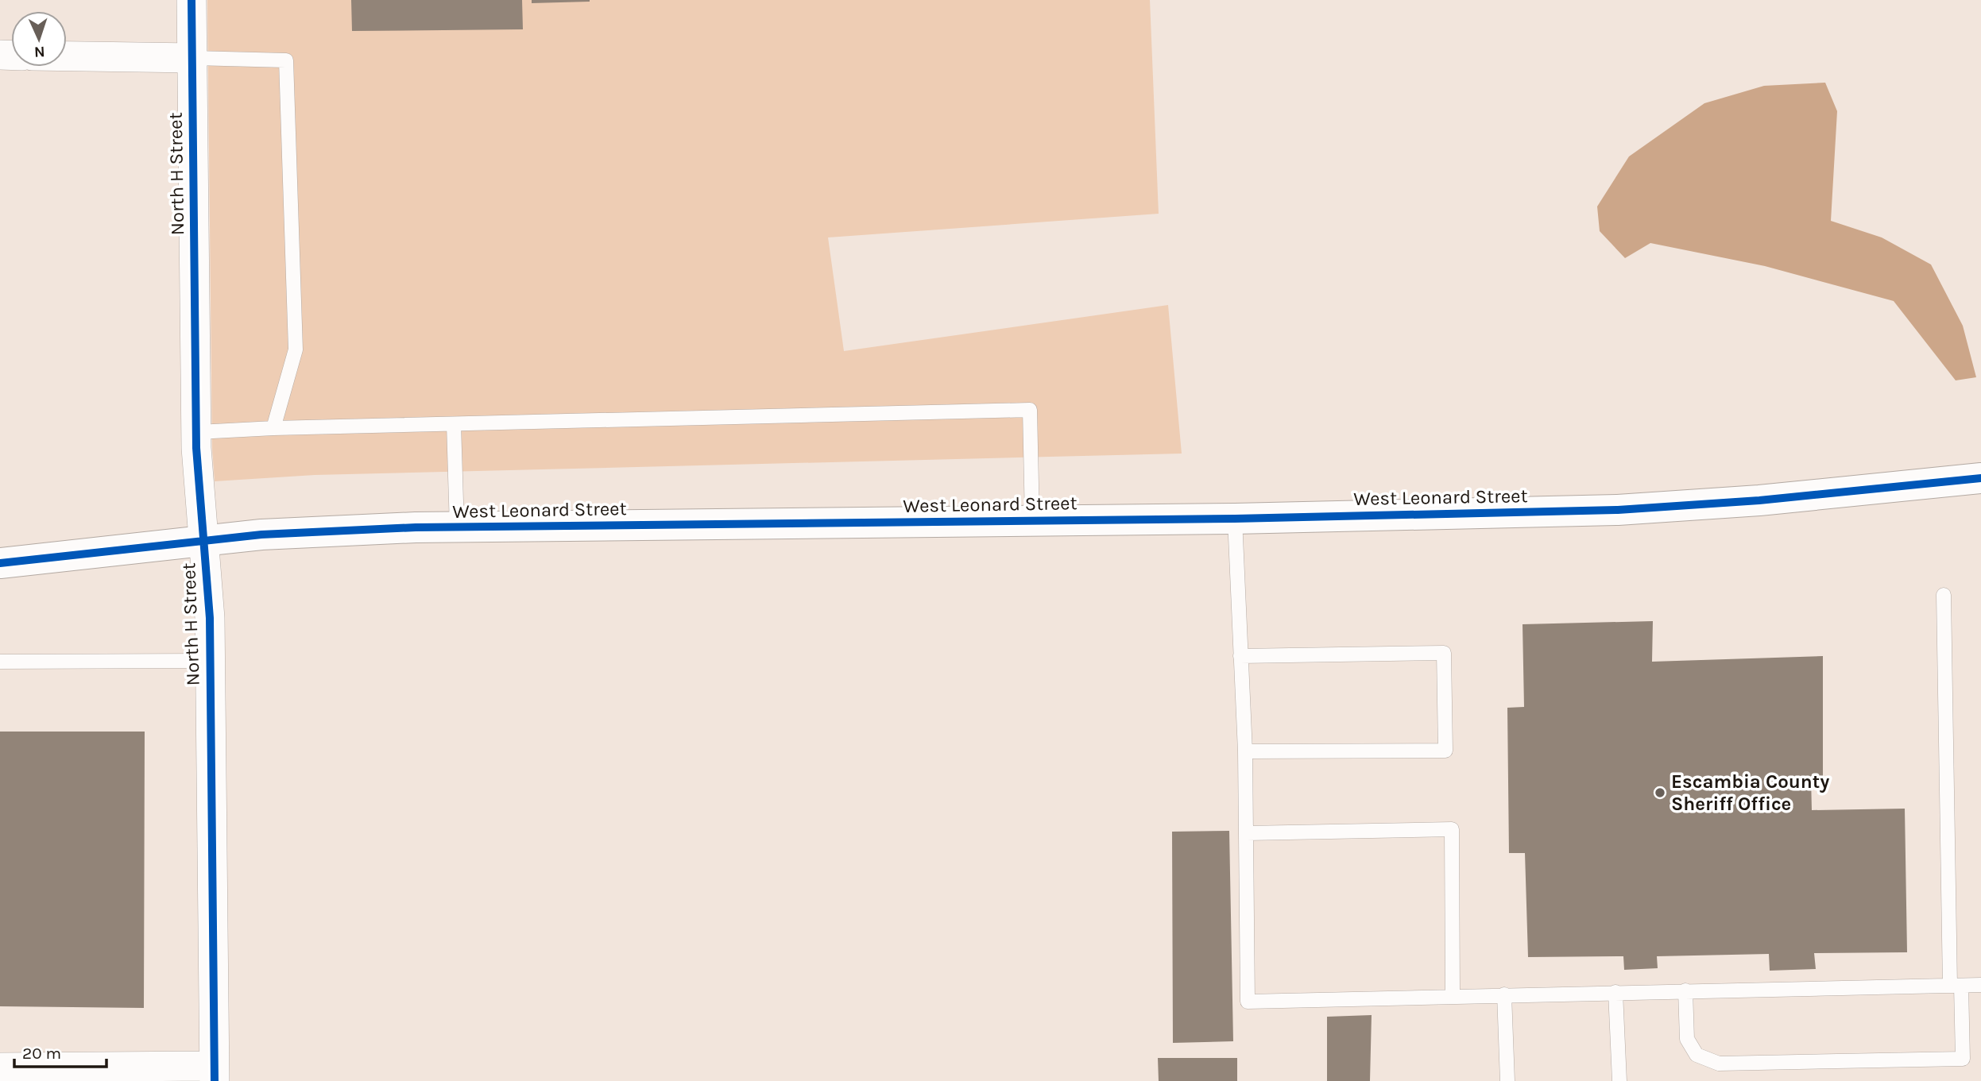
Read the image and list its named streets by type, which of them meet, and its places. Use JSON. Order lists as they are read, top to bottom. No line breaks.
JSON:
{"streets":{"street":["North H Street","West Leonard Street"]},"crossings":[["North H Street","West Leonard Street"]],"places":["Escambia County Sheriff Office"],"scale_bar":"20 m","north":"bottom"}
